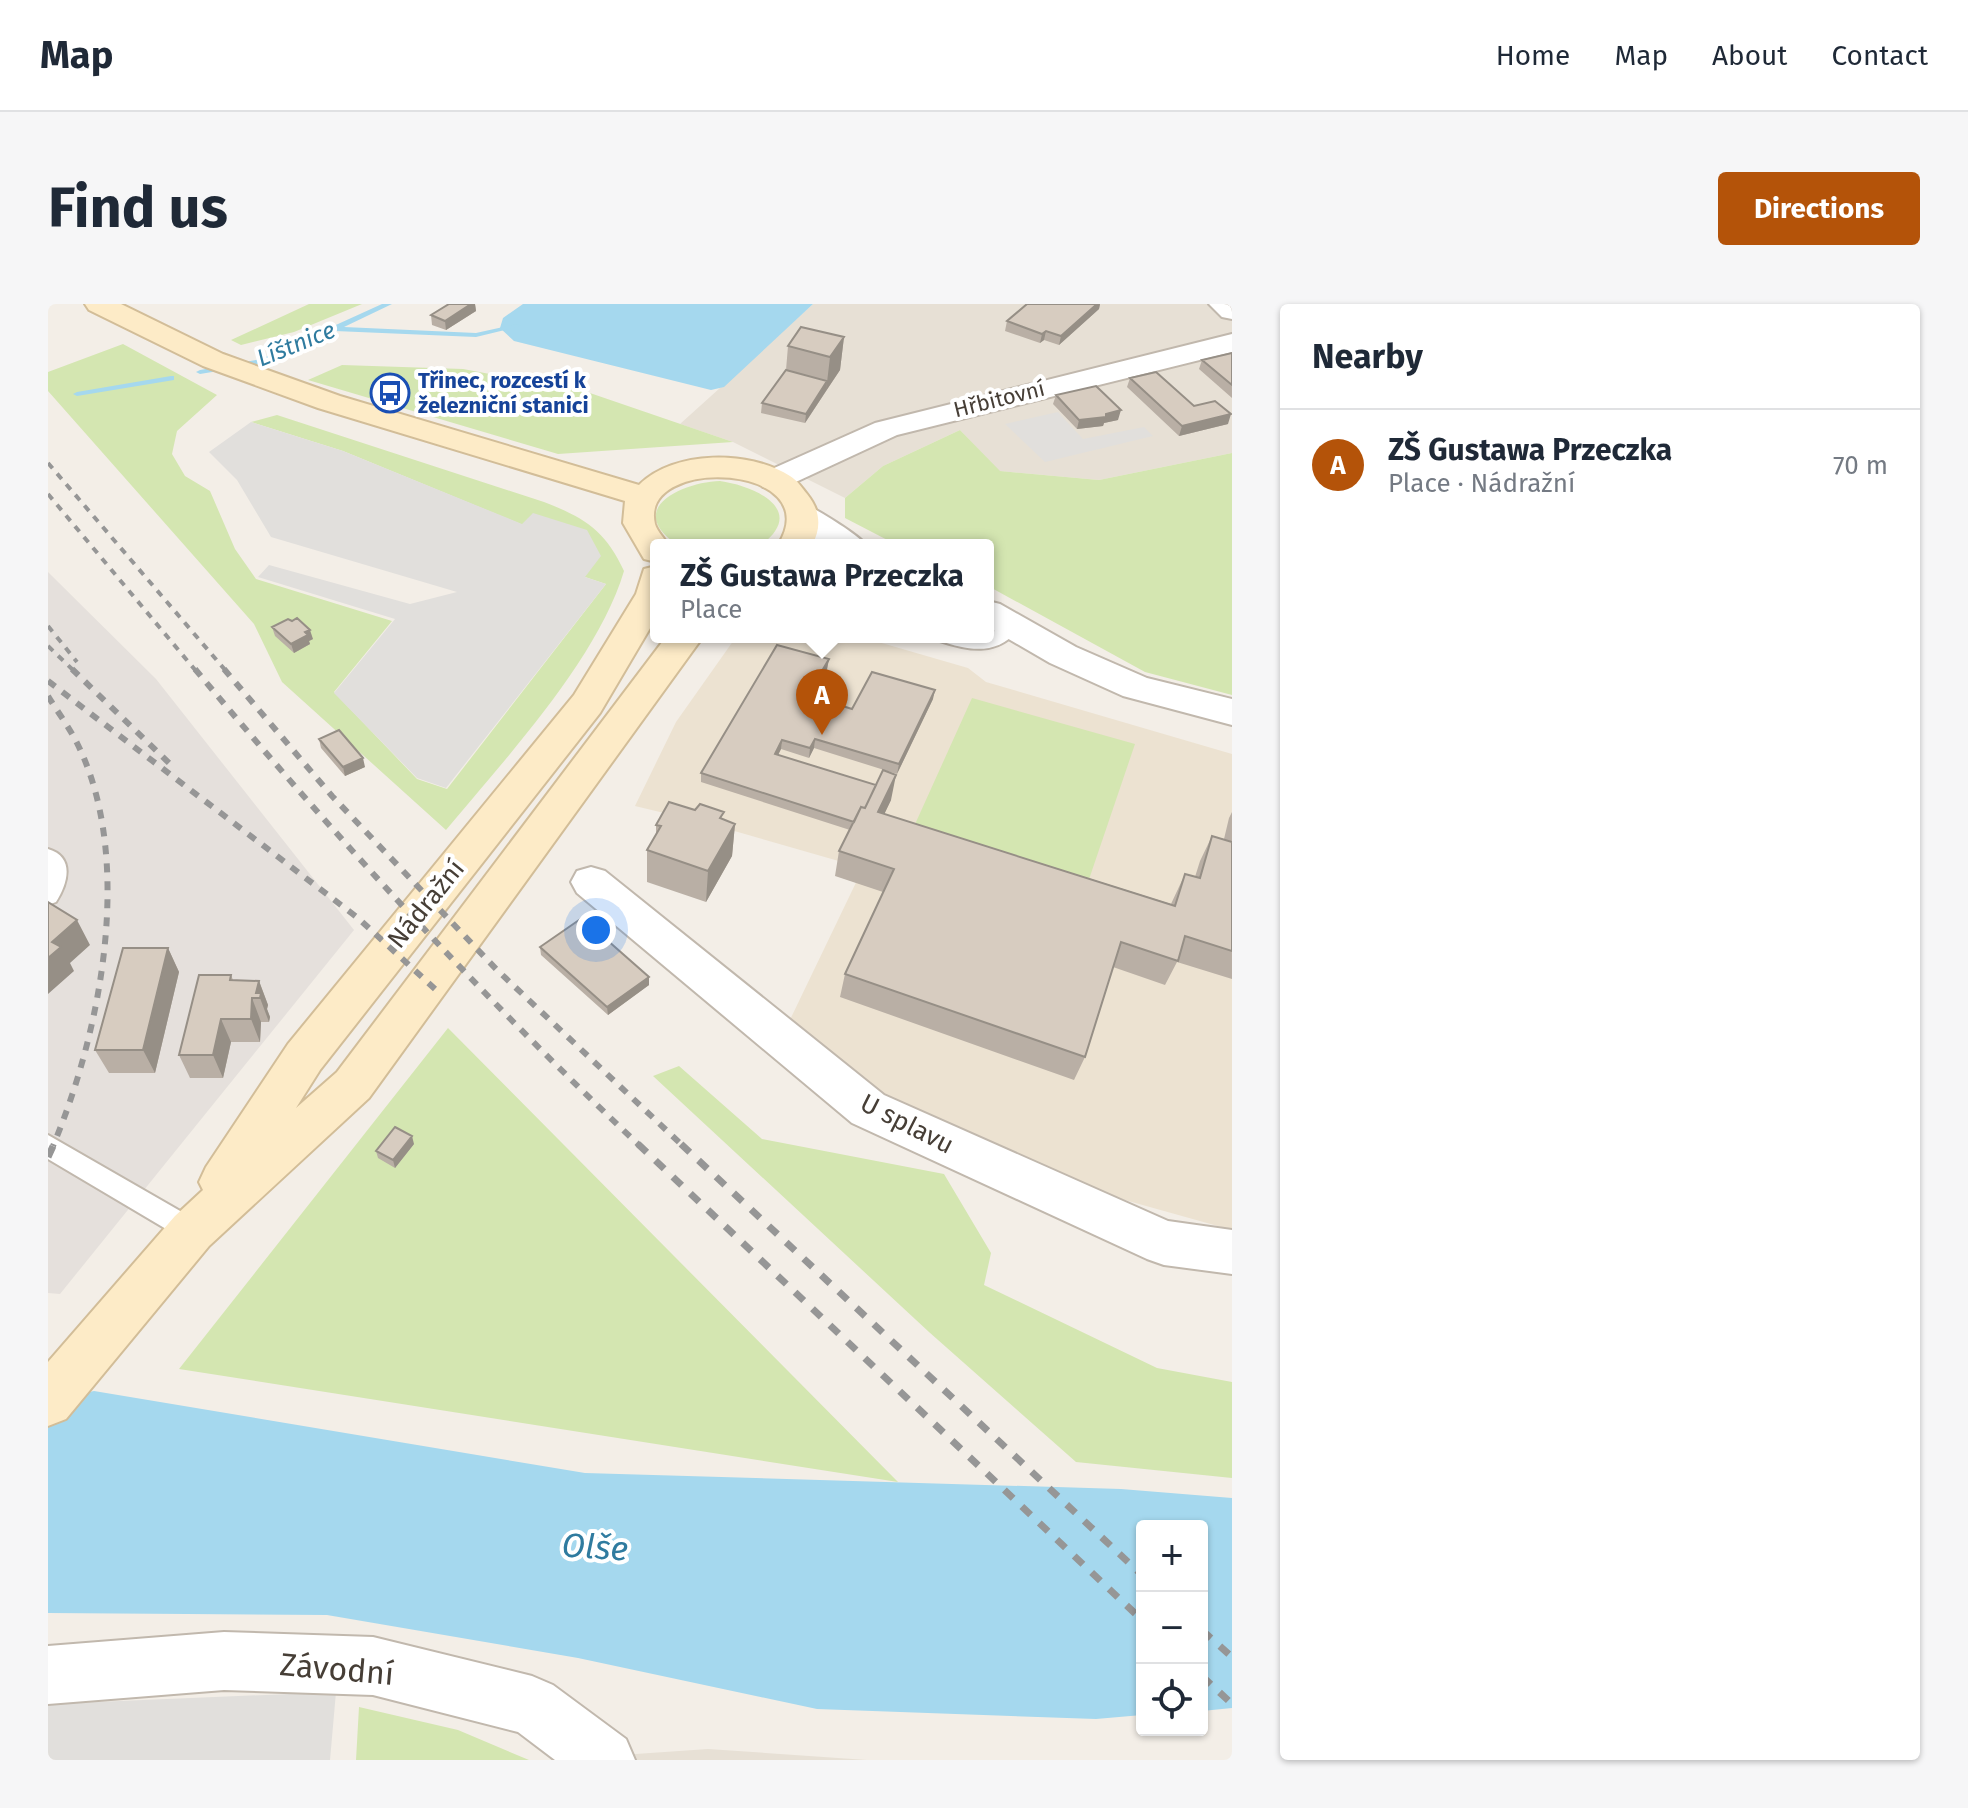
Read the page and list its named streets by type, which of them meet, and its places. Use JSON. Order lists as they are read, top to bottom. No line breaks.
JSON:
{"streets":{"main road":["Nádražní"],"street":["Hřbitovní","U splavu","Závodní"]},"water":["Líštnice","Olše"],"places":{"bus stop":["Třinec, rozcestí k železniční stanici"]},"page":{"header":"Map","nav":["Home","Map","About","Contact"],"buttons":"Directions","title":"Find us","heading":"Nearby","list":[{"mark":"A","name":"ZŠ Gustawa Przeczka","note":"Place · Nádražní","value":"70 m"}],"popup":["ZŠ Gustawa Przeczka","Place"],"pins":"A","map_buttons":["+","−"]}}
